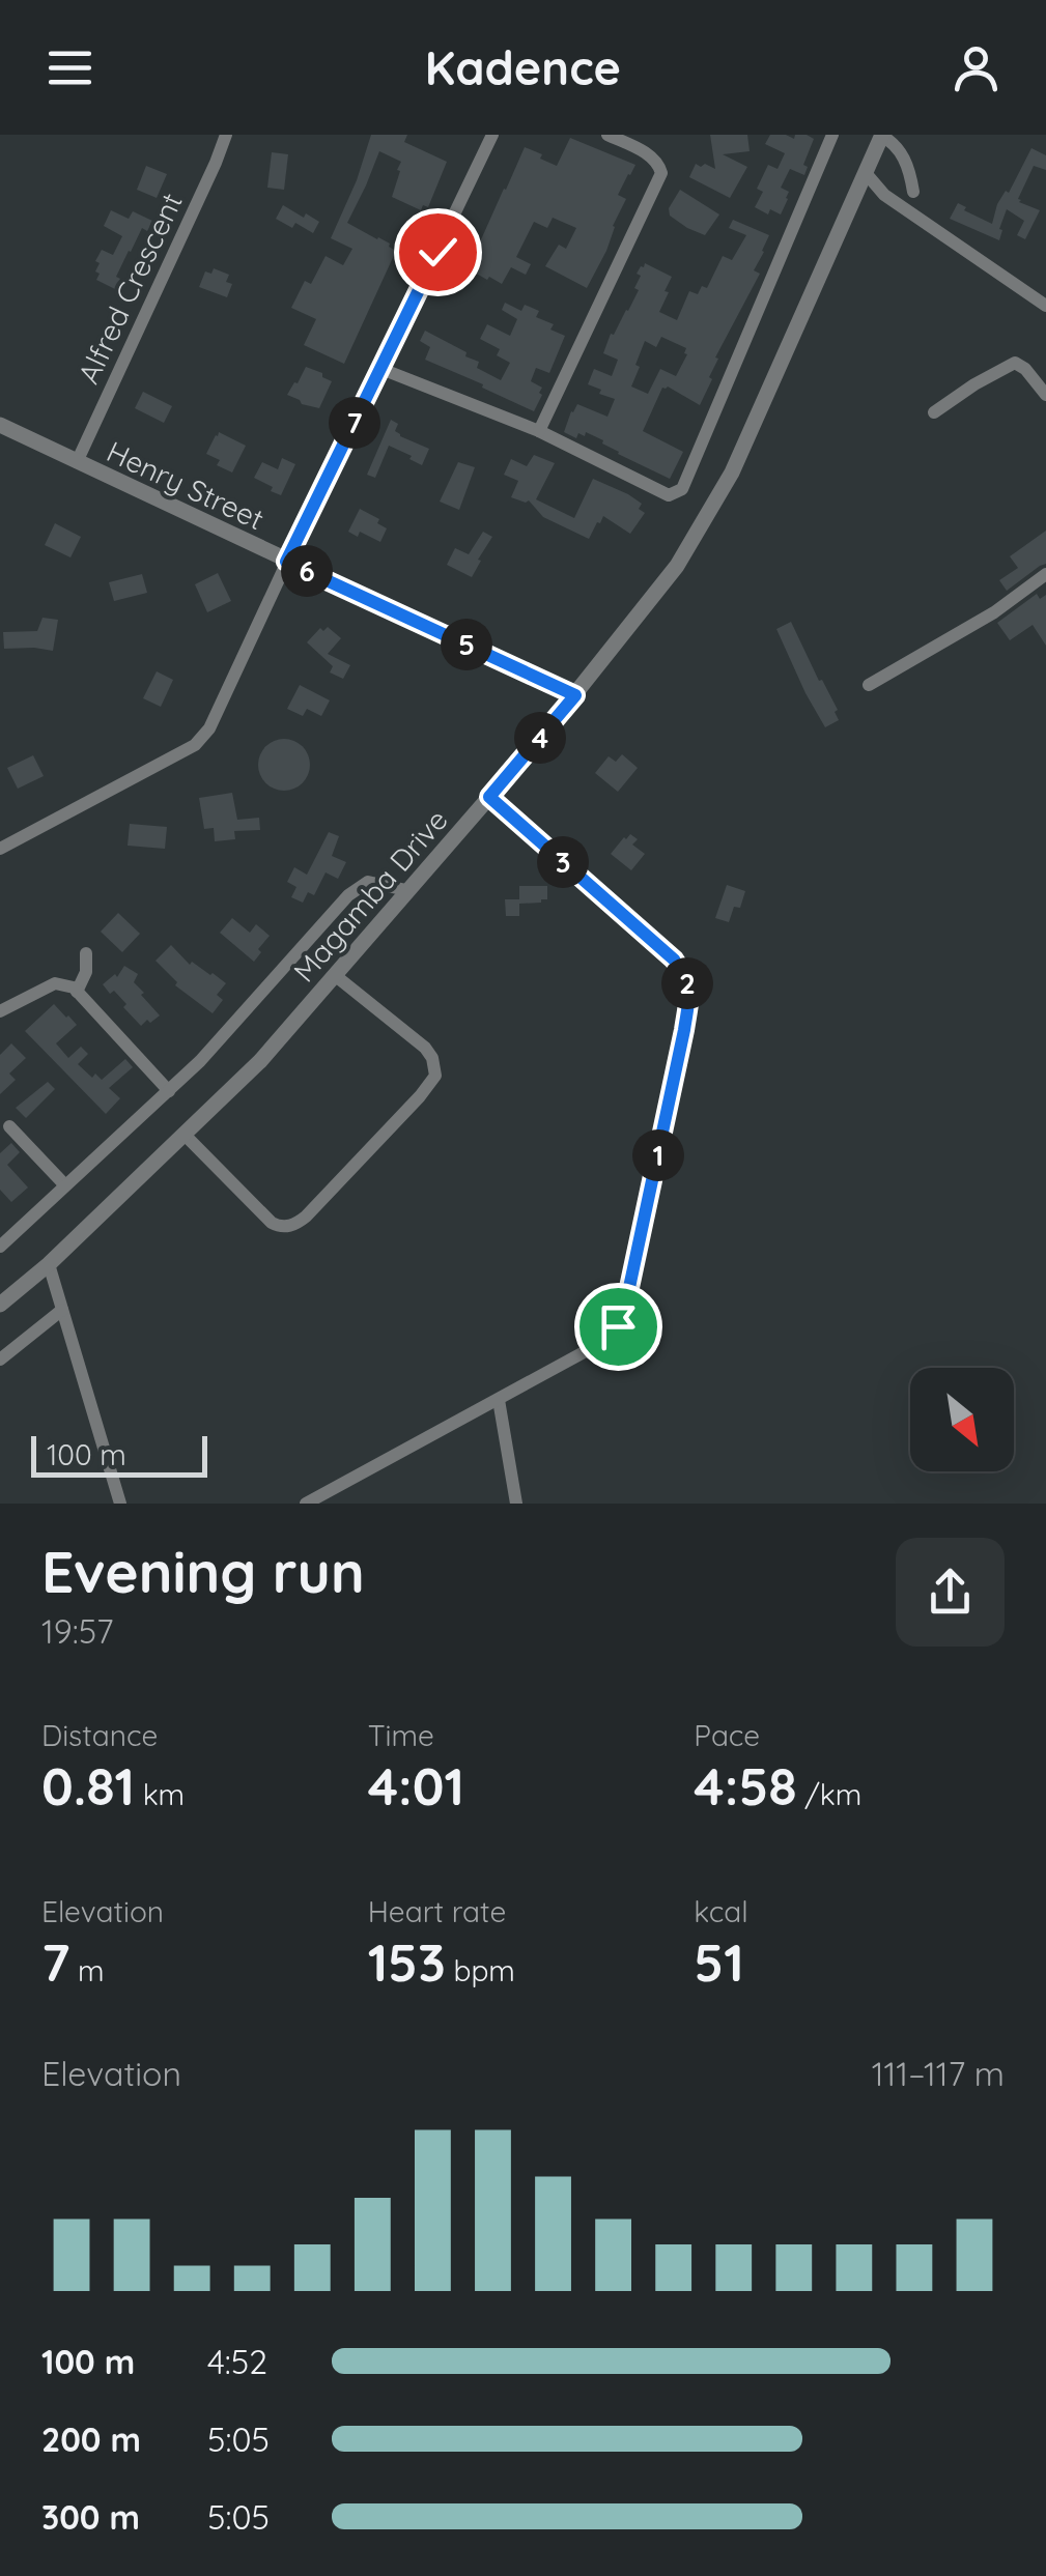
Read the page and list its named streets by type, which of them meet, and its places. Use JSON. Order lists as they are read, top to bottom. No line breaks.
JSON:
{"streets":{"street":["Alfred Crescent","Henry Street","Magamba Drive"]},"crossings":[["Alfred Crescent","Henry Street"],["Henry Street","Magamba Drive"]],"scale_bar":"100 m","north":"bottom right","page":{"header":"Kadence","pins":["7","6","5","4","3","2","1"],"scale":"100 m","heading":["Evening run","19:57"],"stats":[["Distance","0.81 km"],["Time","4:01"],["Pace","4:58 /km"],["Elevation","7 m"],["Heart rate","153 bpm"],["kcal","51"]],"chart":["Elevation","111–117 m"],"list":[{"name":"100 m","note":"4:52"},{"name":"200 m","note":"5:05"},{"name":"300 m","note":"5:05"}]}}
